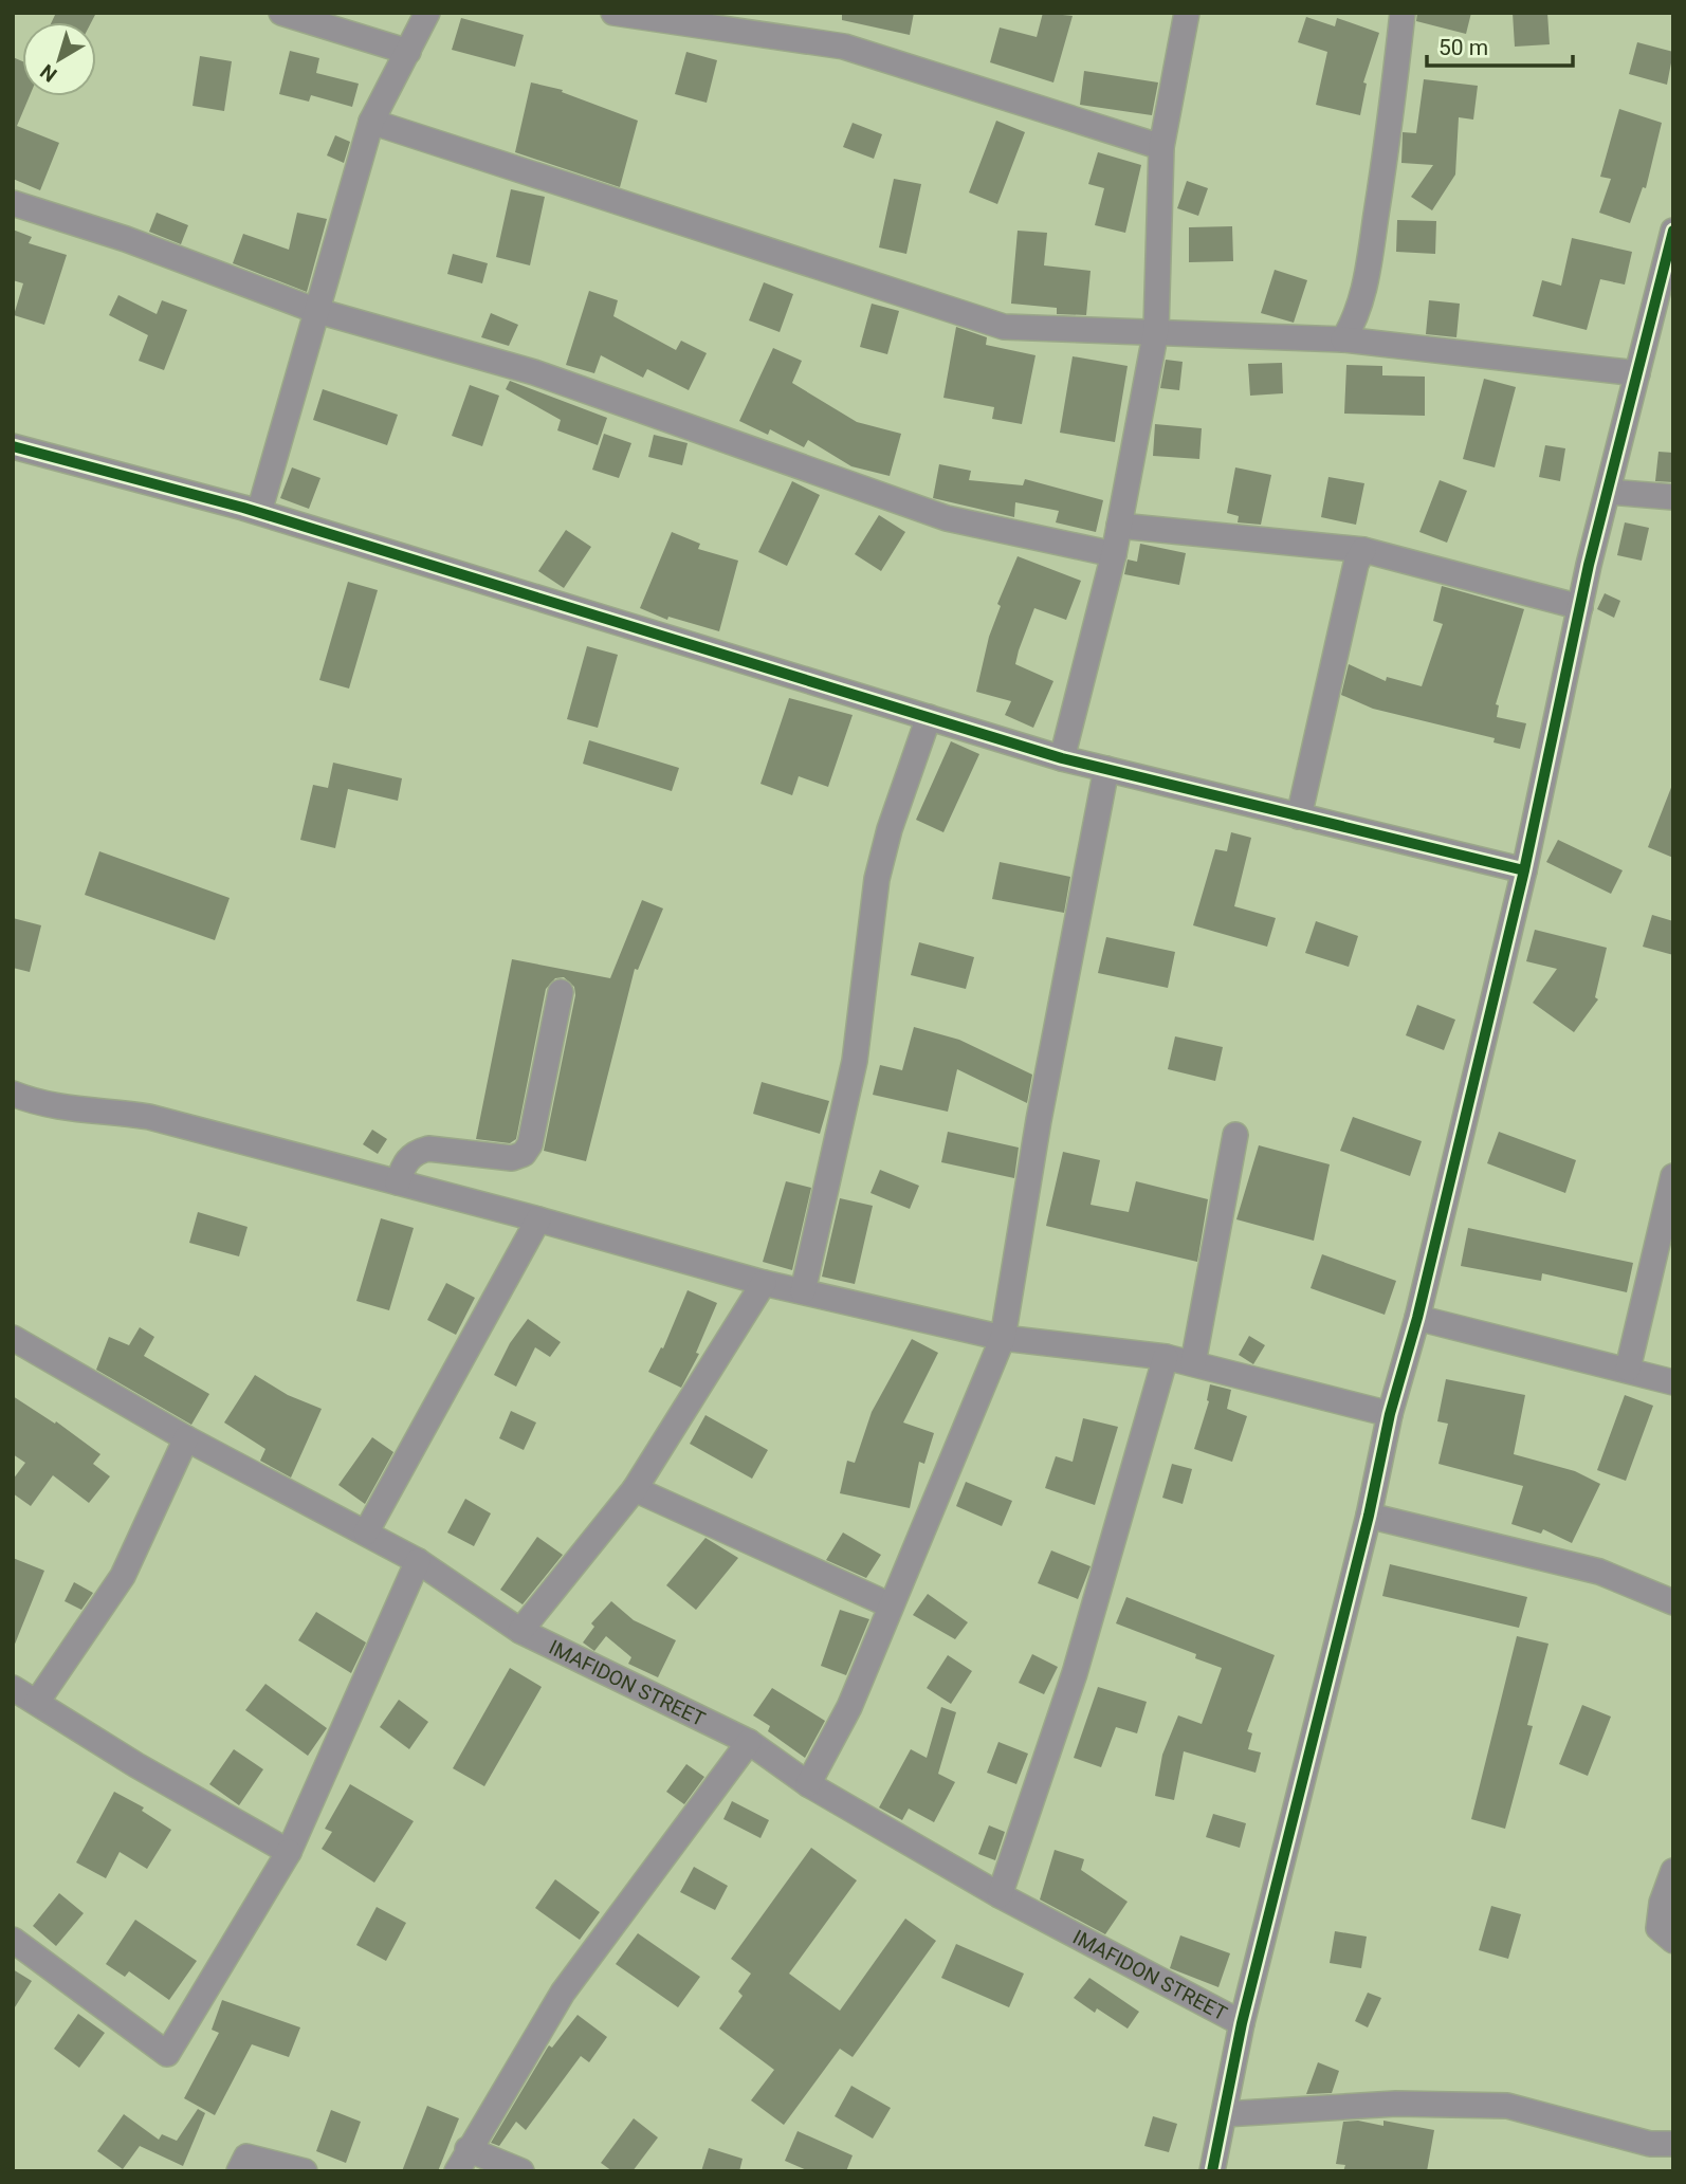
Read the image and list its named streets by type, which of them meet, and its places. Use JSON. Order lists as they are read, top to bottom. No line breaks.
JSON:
{"streets":{"street":["IMAFIDON STREET"]},"scale_bar":"50 m","north":"bottom left"}
